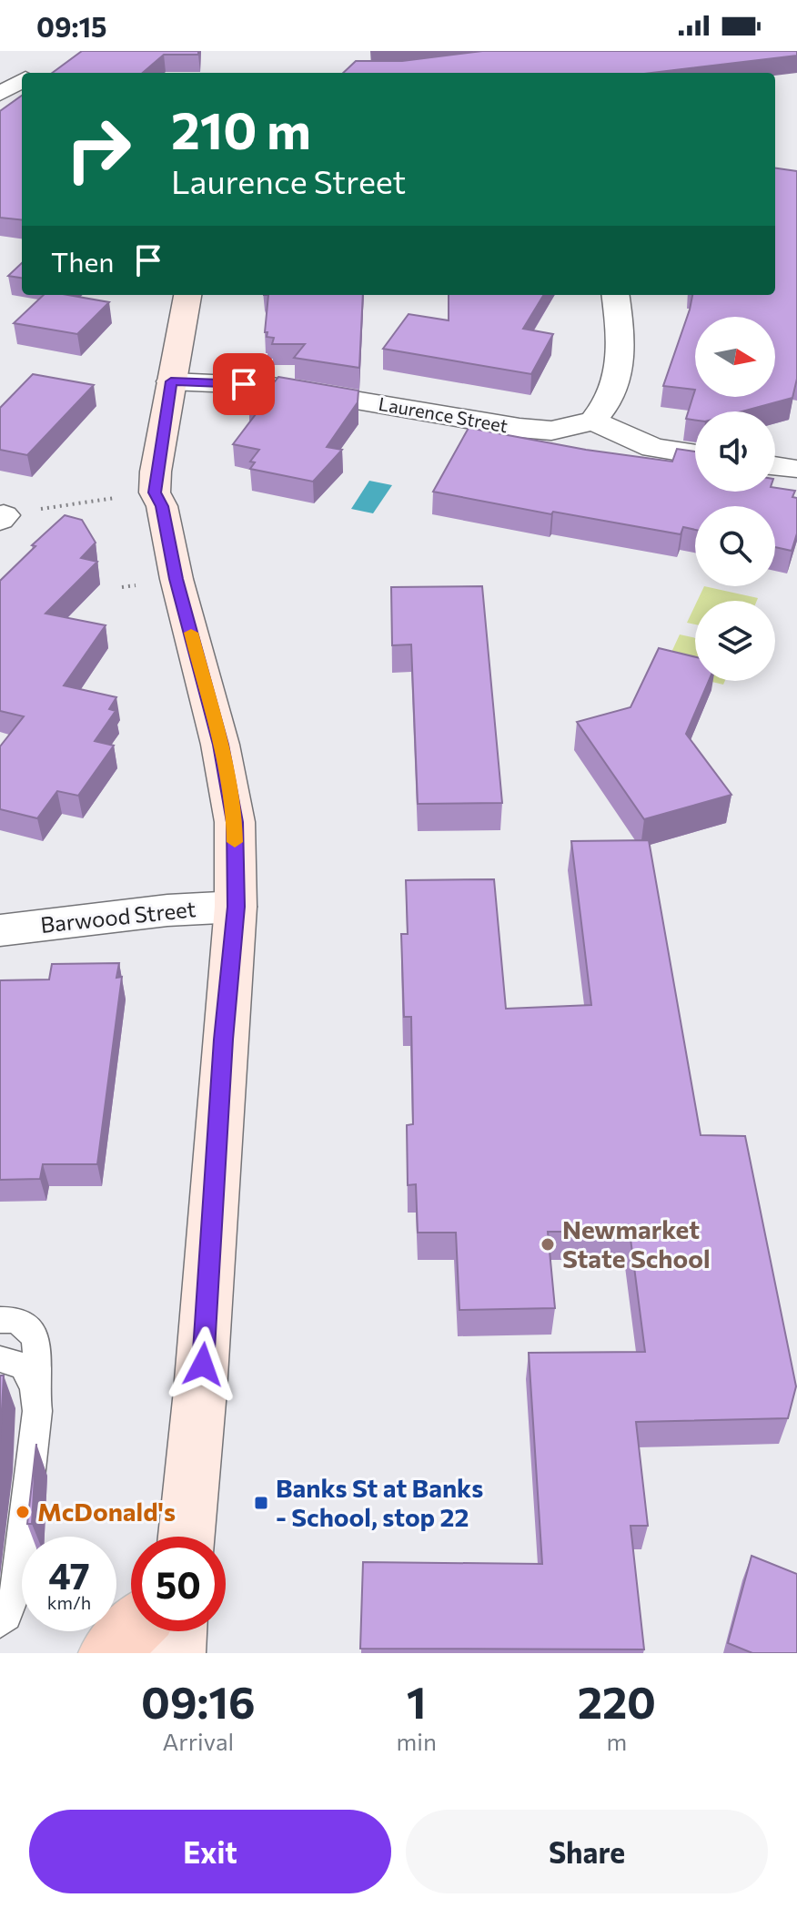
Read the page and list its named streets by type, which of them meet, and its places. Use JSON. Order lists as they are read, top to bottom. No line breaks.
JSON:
{"streets":{"street":["Laurence Street","Barwood Street"]},"places":{"other":["Newmarket State School","McDonald's"],"transit":["Banks St at Banks - School, stop 22"]},"north":"right","page":{"status":"09:15","turn":["210 m","Laurence Street"],"then":"Then","speed":"47 km/h","limit":"50","eta":["09:16","Arrival","1","min","220","m"],"buttons":["Exit","Share"]}}
